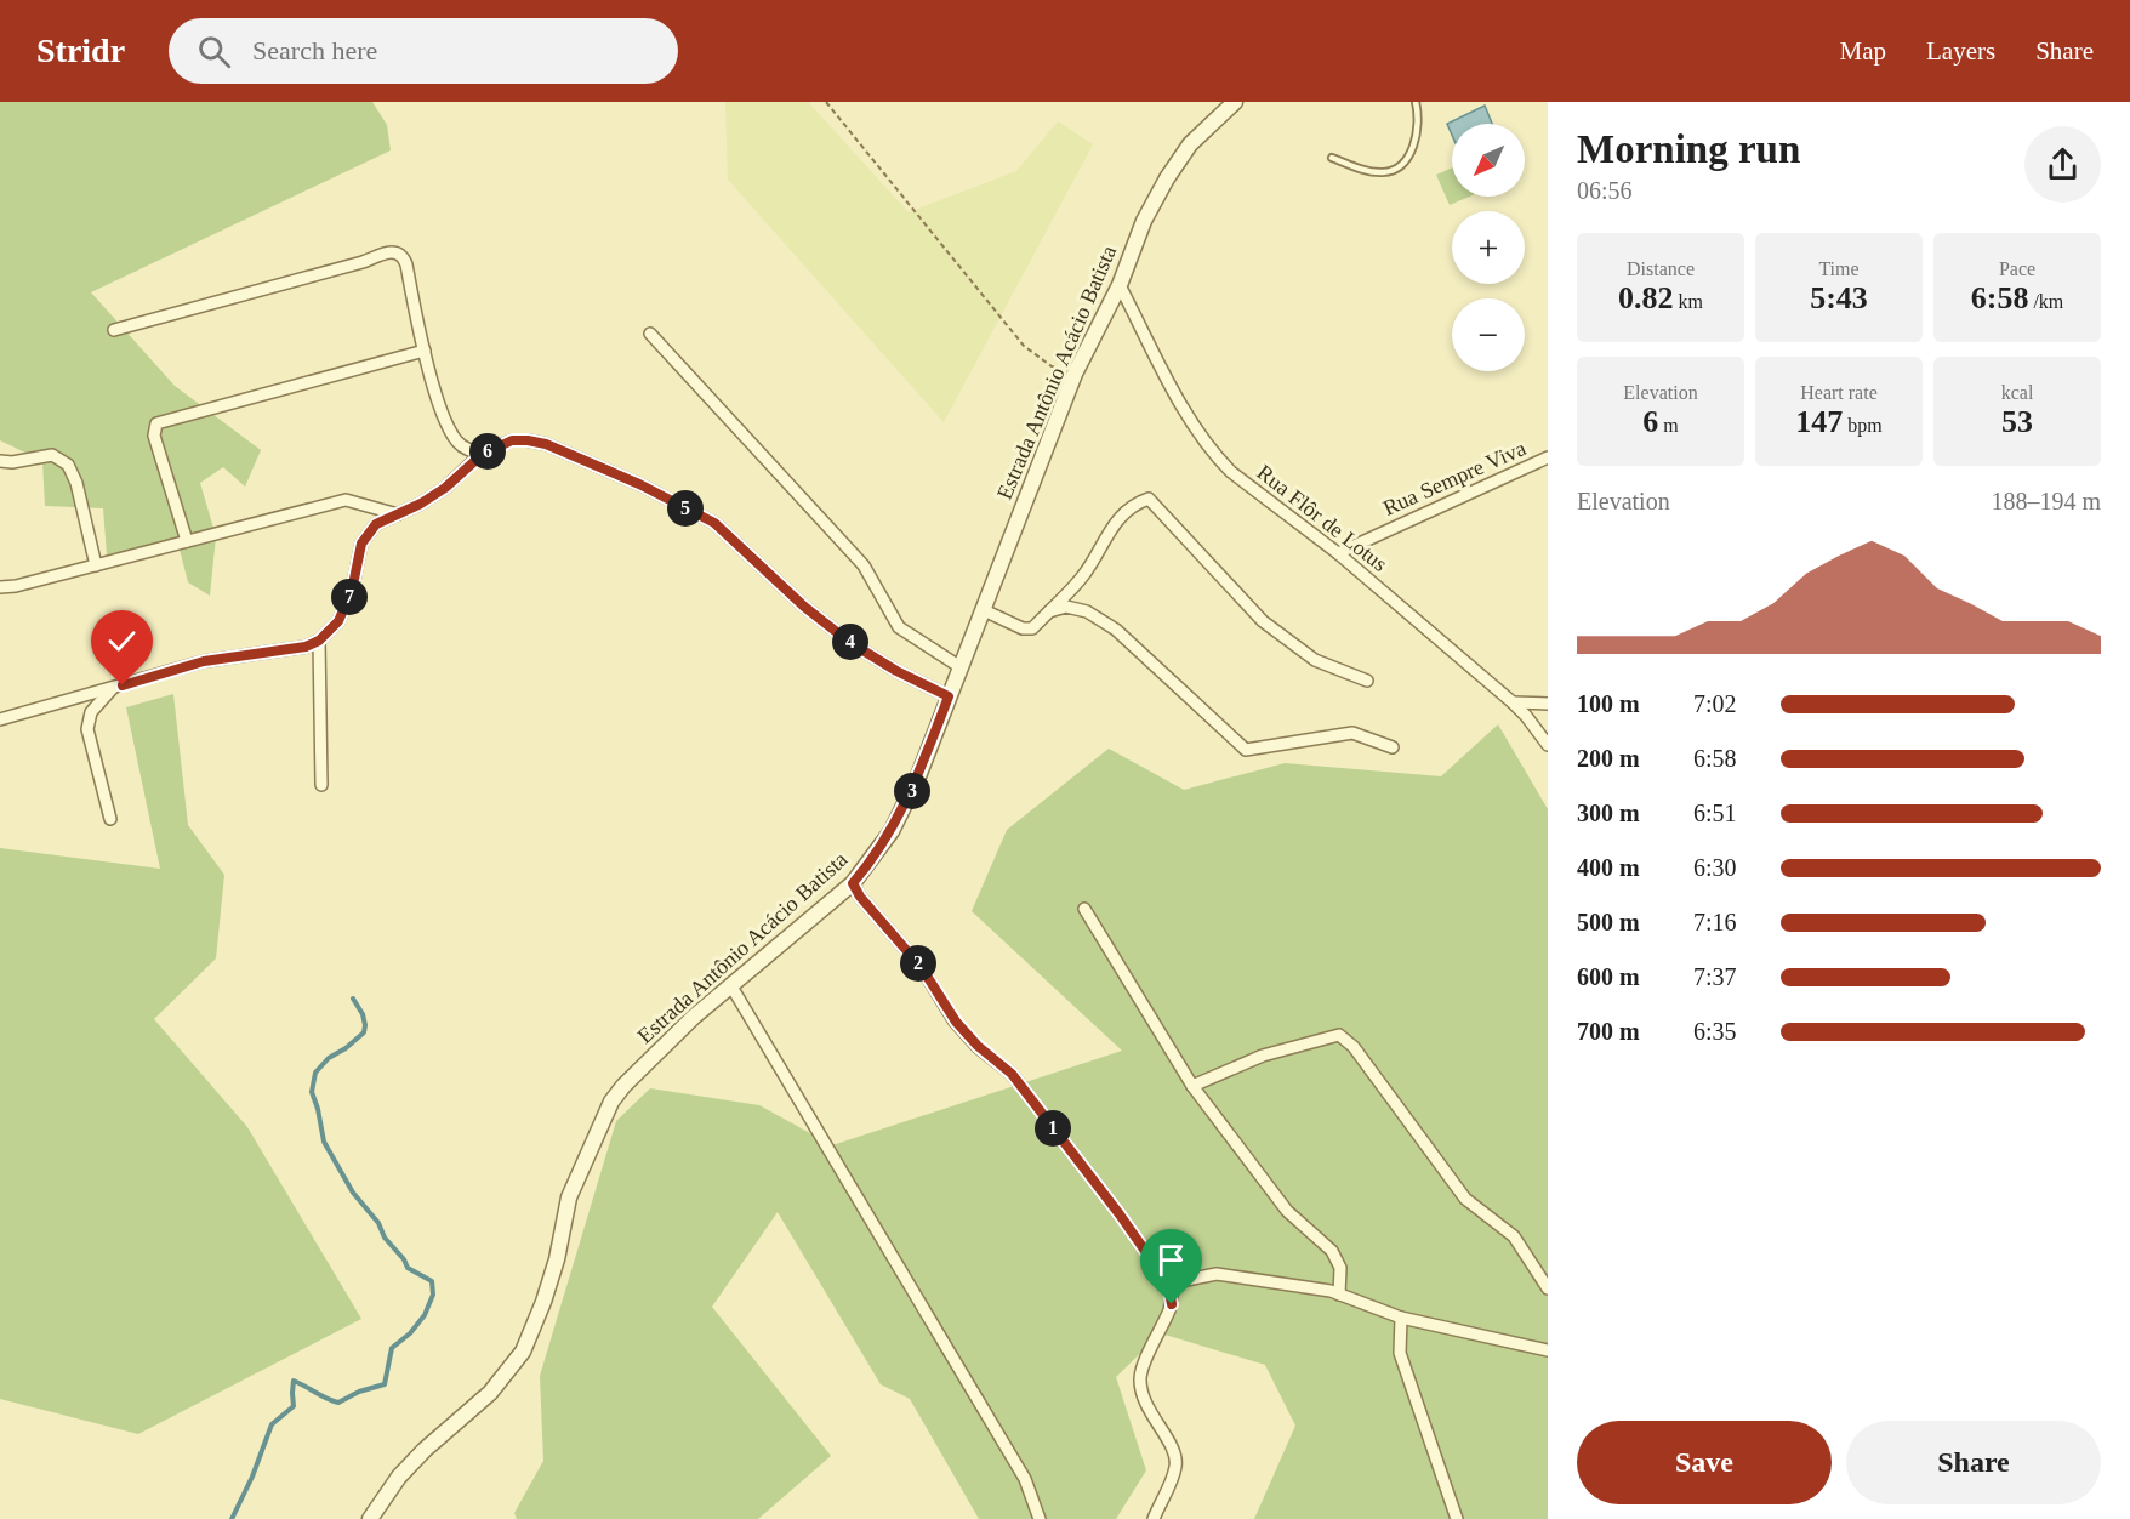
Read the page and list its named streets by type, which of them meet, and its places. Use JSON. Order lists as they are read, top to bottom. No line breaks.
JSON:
{"streets":{"street":["Estrada Antônio Acácio Batista","Rua Sempre Viva","Rua Flôr de Lotus"]},"crossings":[["Estrada Antônio Acácio Batista","Rua Flôr de Lotus"],["Rua Sempre Viva","Rua Flôr de Lotus"]],"north":"bottom left","page":{"header":"Stridr","search":"Search here","nav":["Map","Layers","Share"],"heading":["Morning run","06:56"],"map_buttons":["+","−"],"stats":[["Distance","0.82 km"],["Time","5:43"],["Pace","6:58 /km"],["Elevation","6 m"],["Heart rate","147 bpm"],["kcal","53"]],"pins":["6","5","7","4","3","2","1"],"chart":["Elevation","188–194 m"],"list":[{"name":"100 m","note":"7:02"},{"name":"200 m","note":"6:58"},{"name":"300 m","note":"6:51"},{"name":"400 m","note":"6:30"},{"name":"500 m","note":"7:16"},{"name":"600 m","note":"7:37"},{"name":"700 m","note":"6:35"}],"buttons":["Save","Share"]}}
